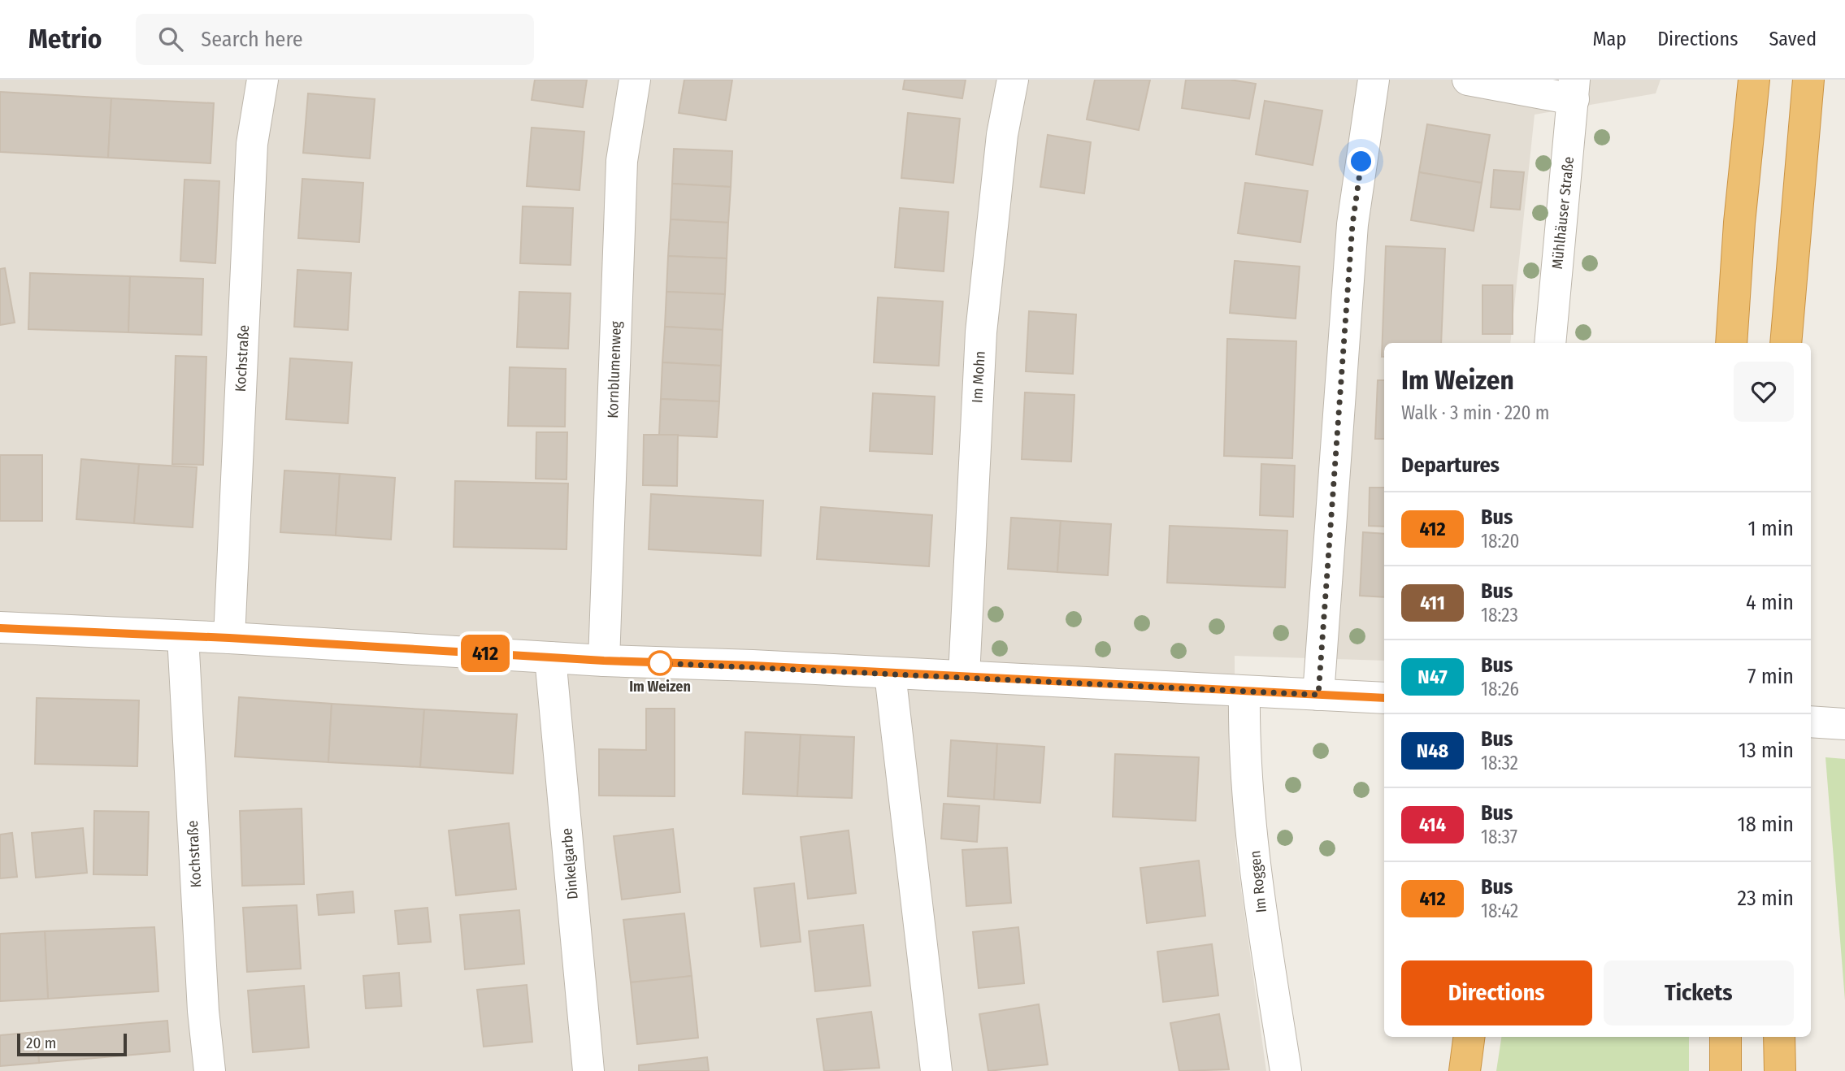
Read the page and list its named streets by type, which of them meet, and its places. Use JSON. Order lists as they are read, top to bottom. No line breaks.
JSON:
{"streets":{"street":["Mühlhäuser Straße","Kochstraße","Kornblumenweg","Im Mohn","Dinkelgarbe","Im Roggen"]},"places":["Im Weizen"],"lines":["bus line 412"],"scale_bar":"20 m","page":{"header":"Metrio","search":"Search here","nav":["Map","Directions","Saved"],"on_map":"412","heading":[["Im Weizen","Walk · 3 min · 220 m"],"Departures"],"list":[{"mark":"412","name":"Bus","note":"18:20","value":"1 min"},{"mark":"411","name":"Bus","note":"18:23","value":"4 min"},{"mark":"N47","name":"Bus","note":"18:26","value":"7 min"},{"mark":"N48","name":"Bus","note":"18:32","value":"13 min"},{"mark":"414","name":"Bus","note":"18:37","value":"18 min"},{"mark":"412","name":"Bus","note":"18:42","value":"23 min"}],"buttons":["Directions","Tickets"],"scale":"20 m"}}
